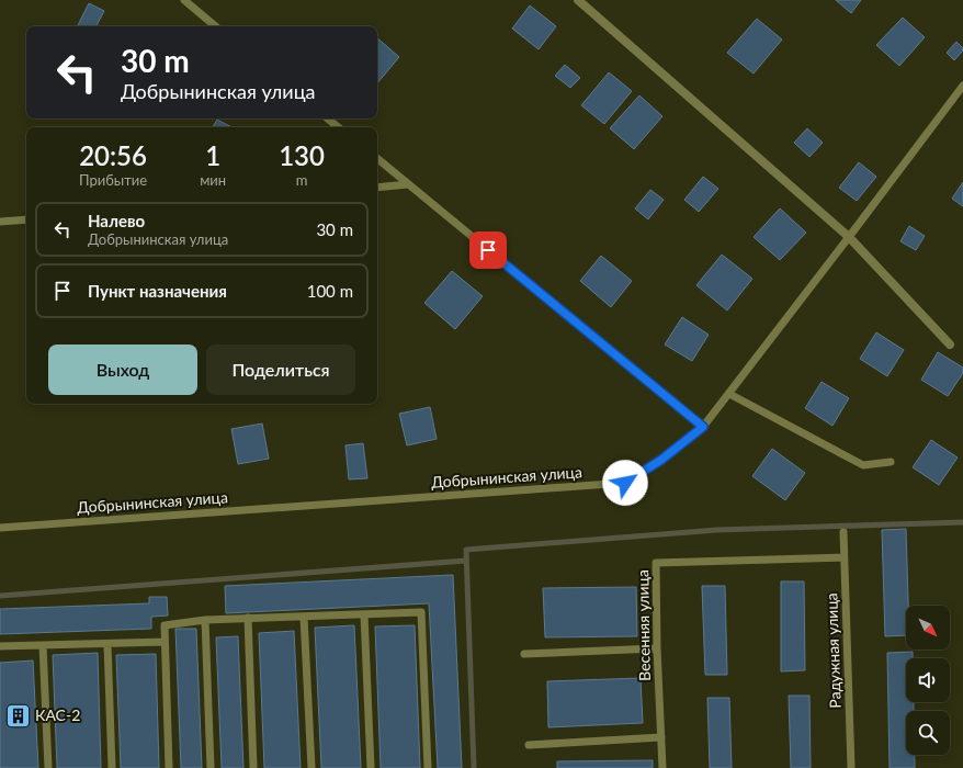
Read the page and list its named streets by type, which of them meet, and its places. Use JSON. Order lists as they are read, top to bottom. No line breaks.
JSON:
{"streets":{"lane":["Добрынинская улица","Весенняя улица","Радужная улица"]},"crossings":[["Весенняя улица","Радужная улица"]],"places":{"building":["КАС-2"]},"north":"bottom right","page":{"turn":["30 m","Добрынинская улица"],"eta":["20:56","Прибытие","1","мин","130","m"],"list":[{"name":"Налево","note":"Добрынинская улица","value":"30 m"},{"name":"Пункт назначения","value":"100 m"}],"buttons":["Выход","Поделиться"]}}
